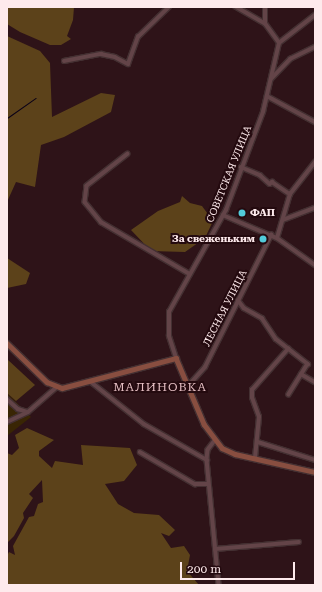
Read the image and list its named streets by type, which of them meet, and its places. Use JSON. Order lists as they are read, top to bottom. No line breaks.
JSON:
{"streets":{"street":["СОВЕТСКАЯ УЛИЦА","ЛЕСНАЯ УЛИЦА"]},"districts":["МАЛИНОВКА"],"places":["ФАП","За свеженьким"],"scale_bar":"200 m"}
